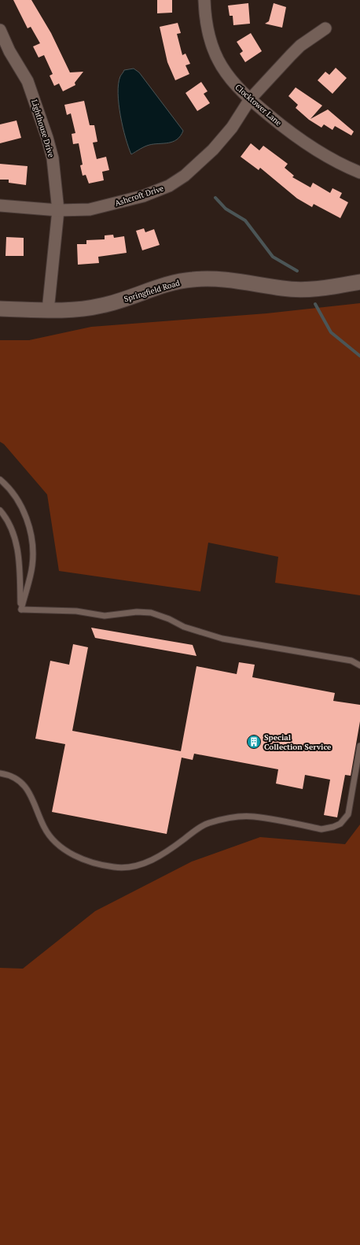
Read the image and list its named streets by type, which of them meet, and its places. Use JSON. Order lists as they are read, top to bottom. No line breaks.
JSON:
{"streets":{"street":["Clocktower Lane","Lighthouse Drive","Ashcroft Drive","Springfield Road"]},"crossings":[["Clocktower Lane","Ashcroft Drive"],["Lighthouse Drive","Ashcroft Drive"],["Lighthouse Drive","Springfield Road"]],"places":{"building":["Special Collection Service"]}}
